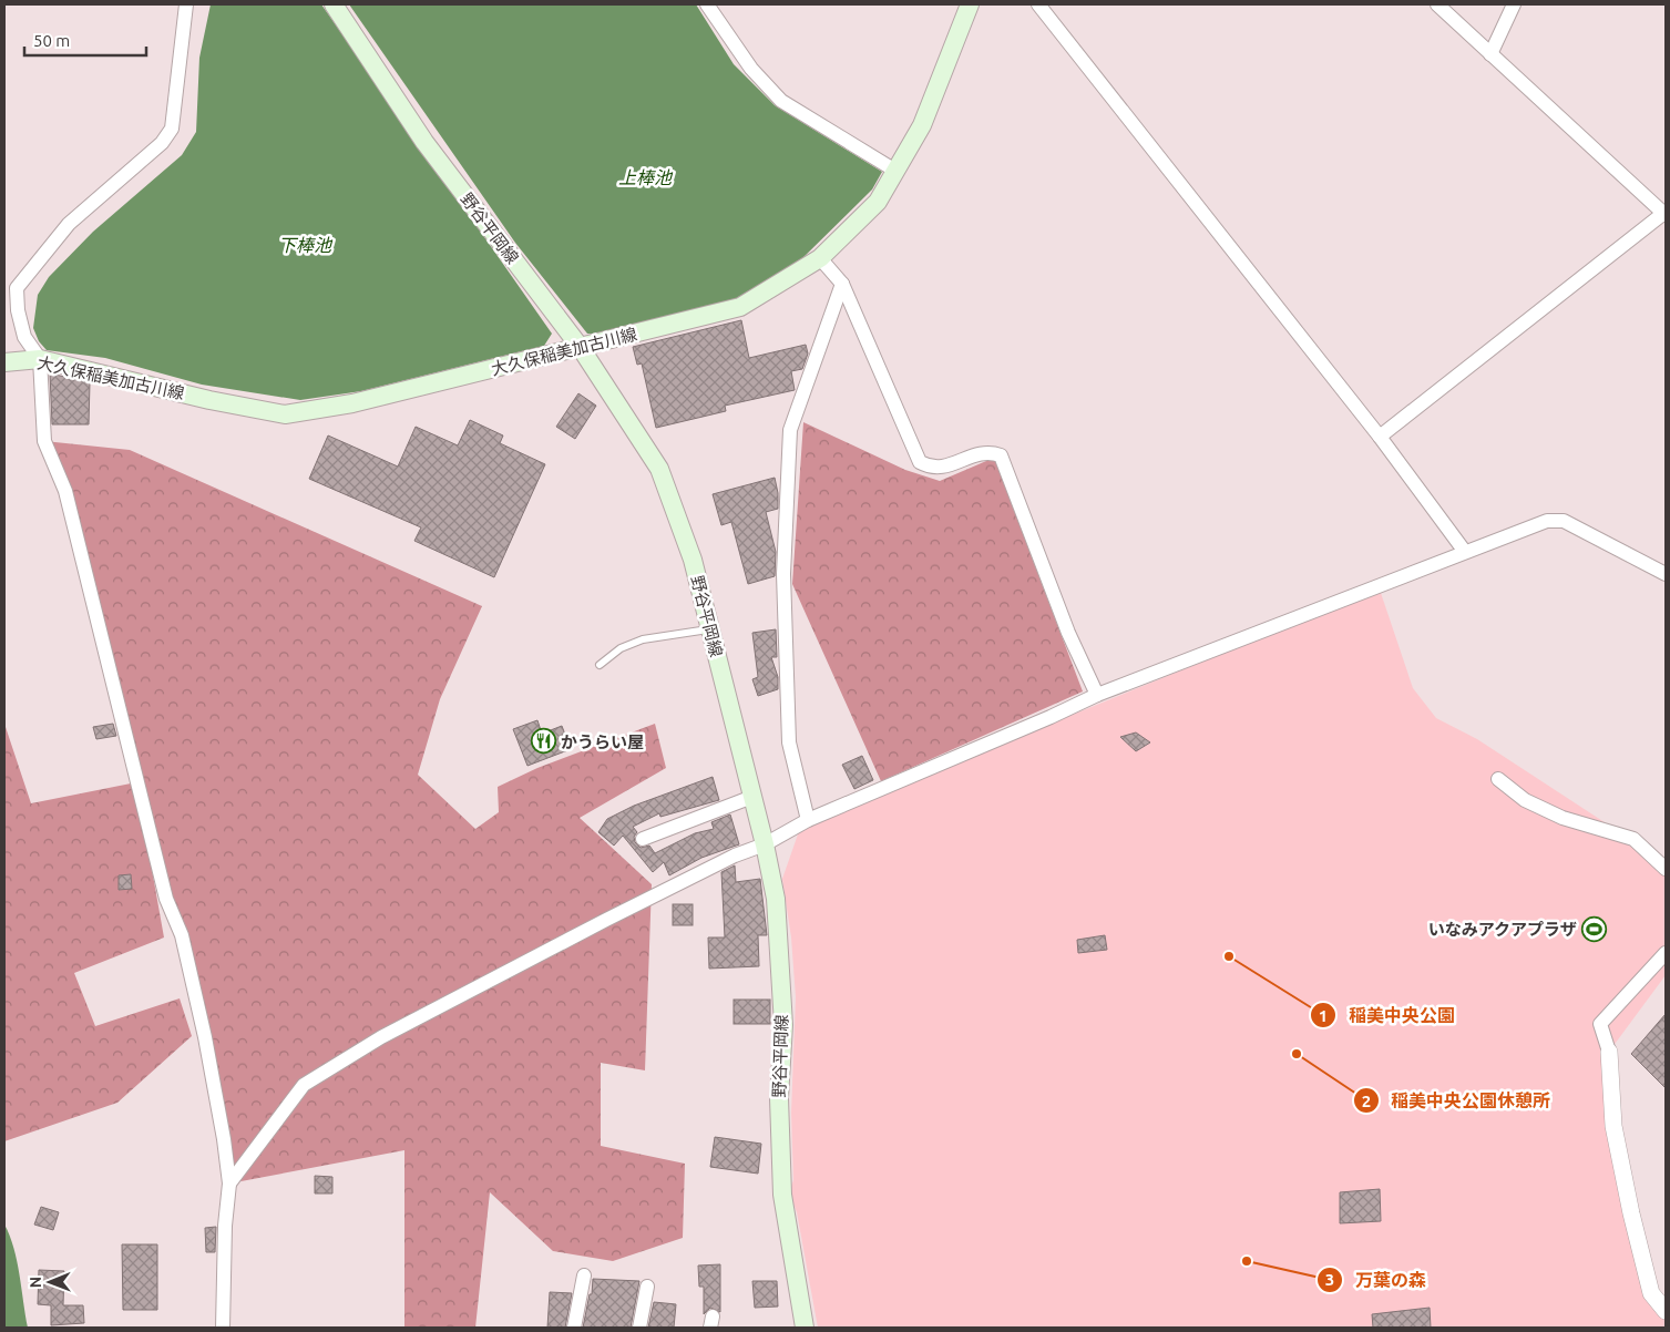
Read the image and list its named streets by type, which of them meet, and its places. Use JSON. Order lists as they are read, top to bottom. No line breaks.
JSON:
{"streets":{"main road":["野谷平岡線","大久保稲美加古川線"]},"crossings":[["野谷平岡線","大久保稲美加古川線"]],"water":["上棒池","下棒池"],"places":{"restaurant":["かうらい屋"],"sports":["いなみアクアプラザ"],"other":["稲美中央公園","稲美中央公園休憩所","万葉の森"]},"scale_bar":"50 m","north":"left"}
